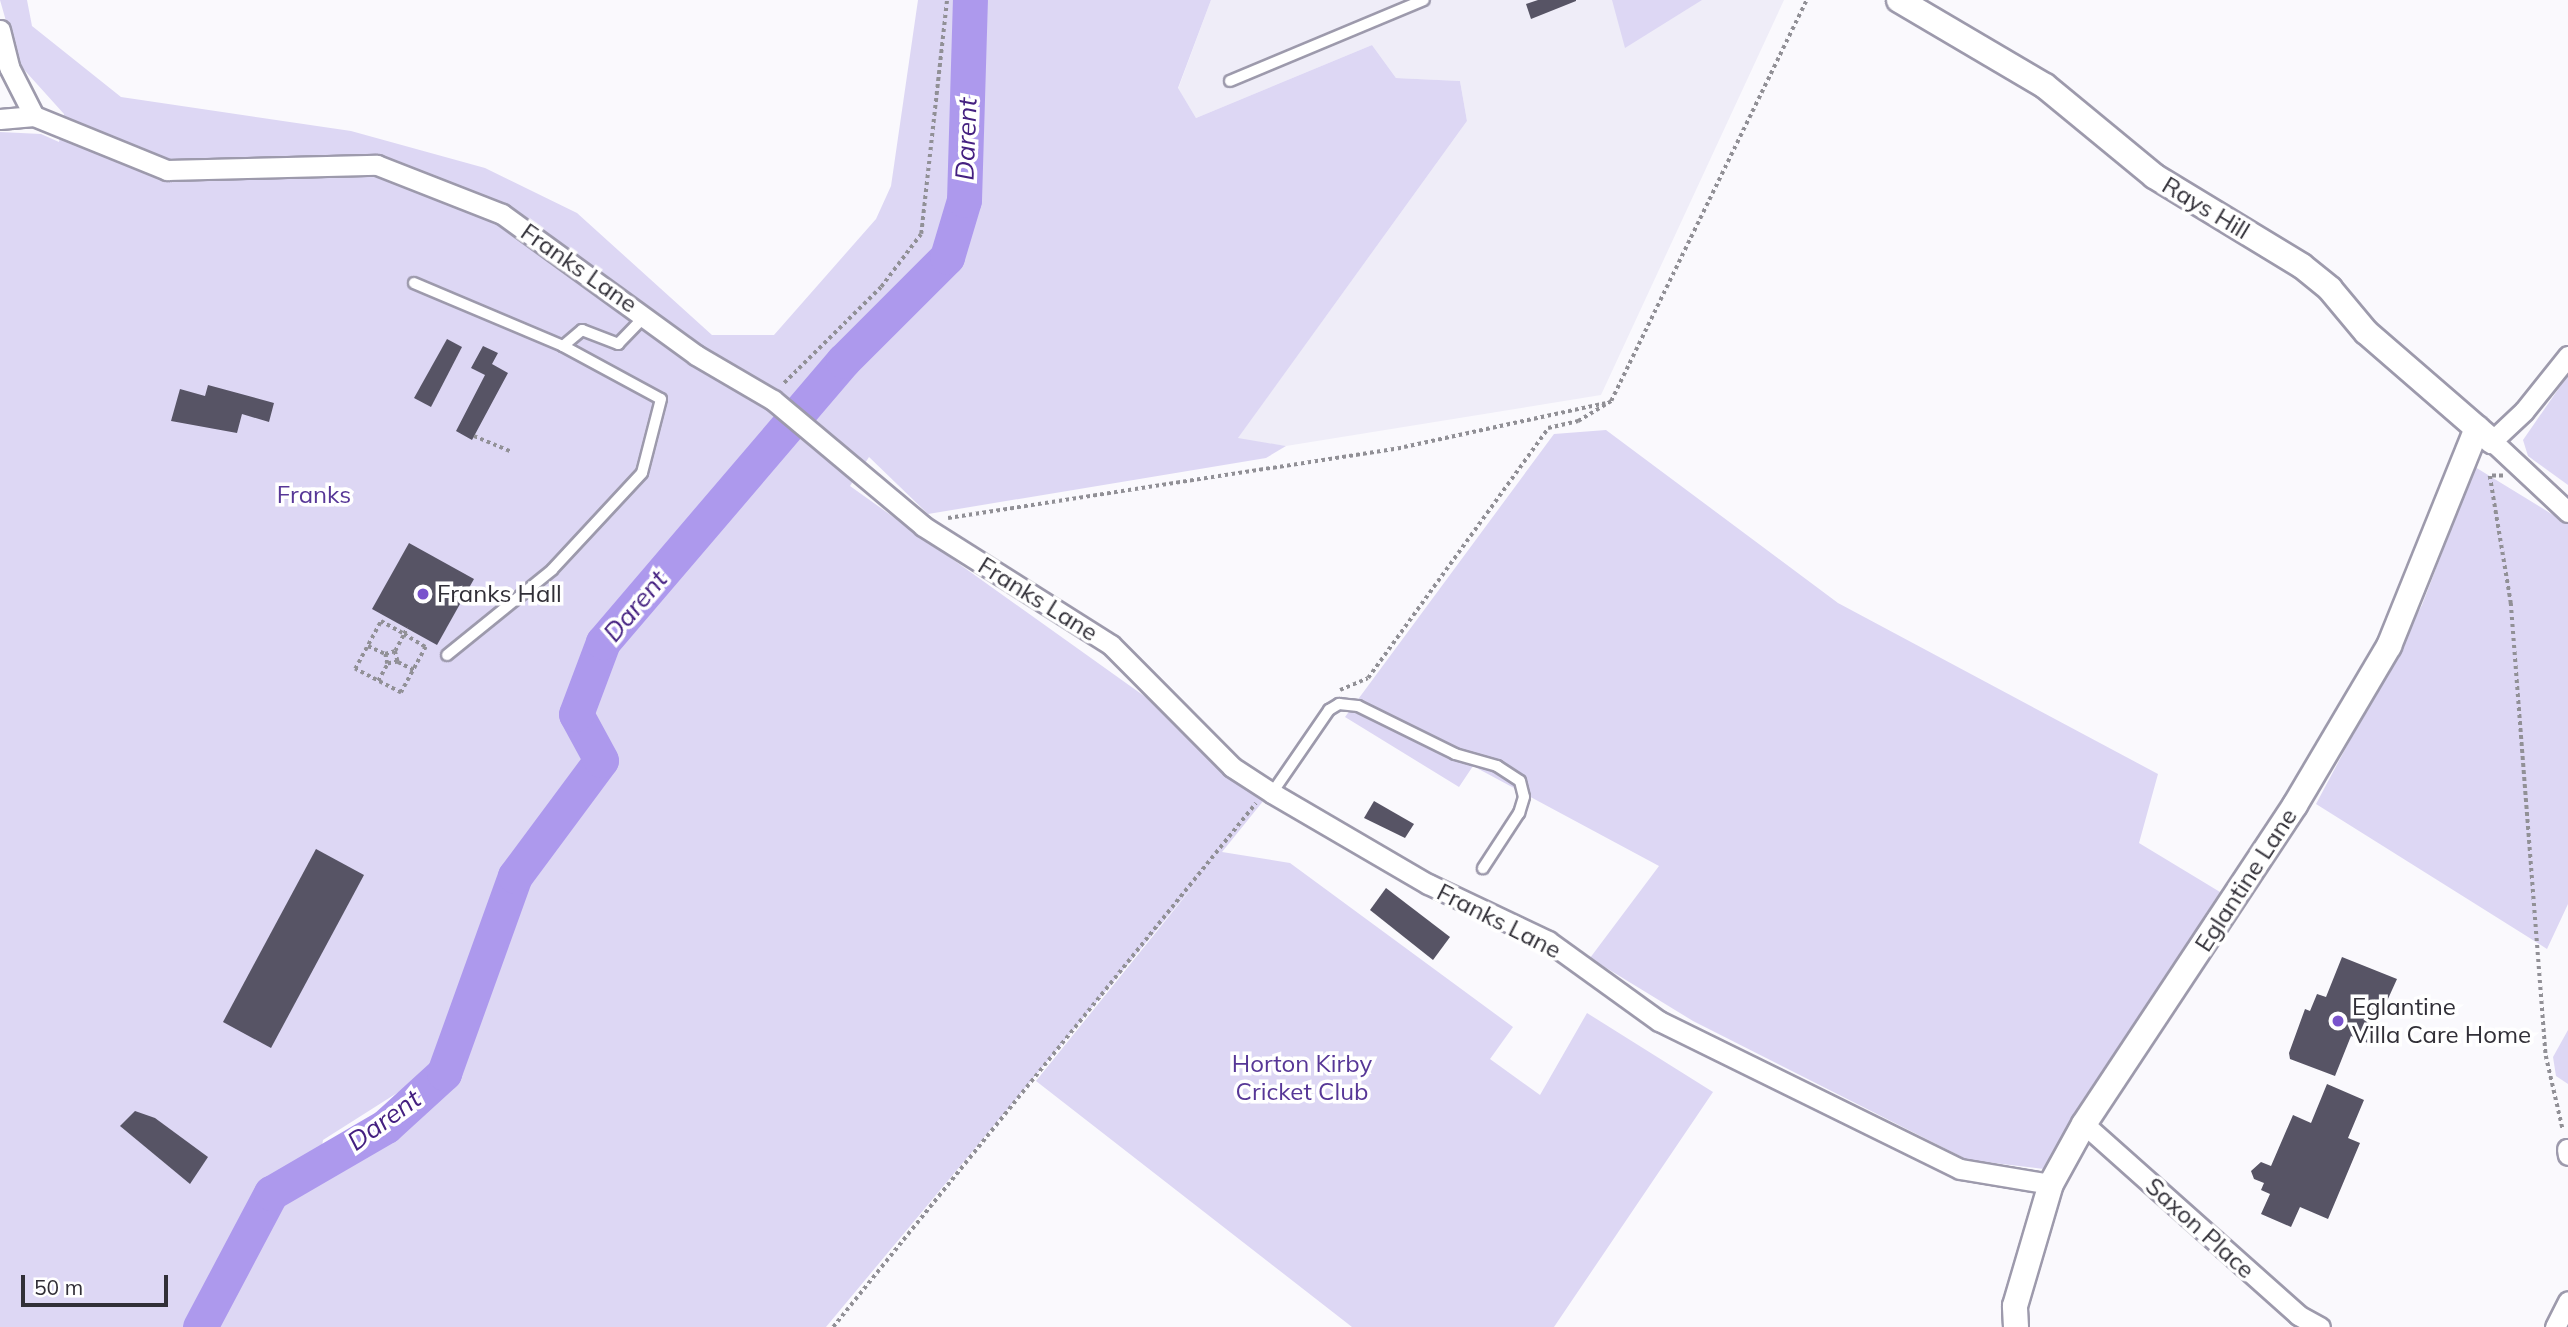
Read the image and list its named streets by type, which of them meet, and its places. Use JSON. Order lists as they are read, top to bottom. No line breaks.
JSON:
{"streets":{"street":["Rays Hill","Franks Lane","Eglantine Lane","Saxon Place"]},"crossings":[["Rays Hill","Eglantine Lane"],["Franks Lane","Eglantine Lane"],["Eglantine Lane","Saxon Place"]],"water":["Darent"],"parks":["Franks","Horton Kirby Cricket Club"],"places":["Franks Hall","Eglantine Villa Care Home"],"scale_bar":"50 m"}
